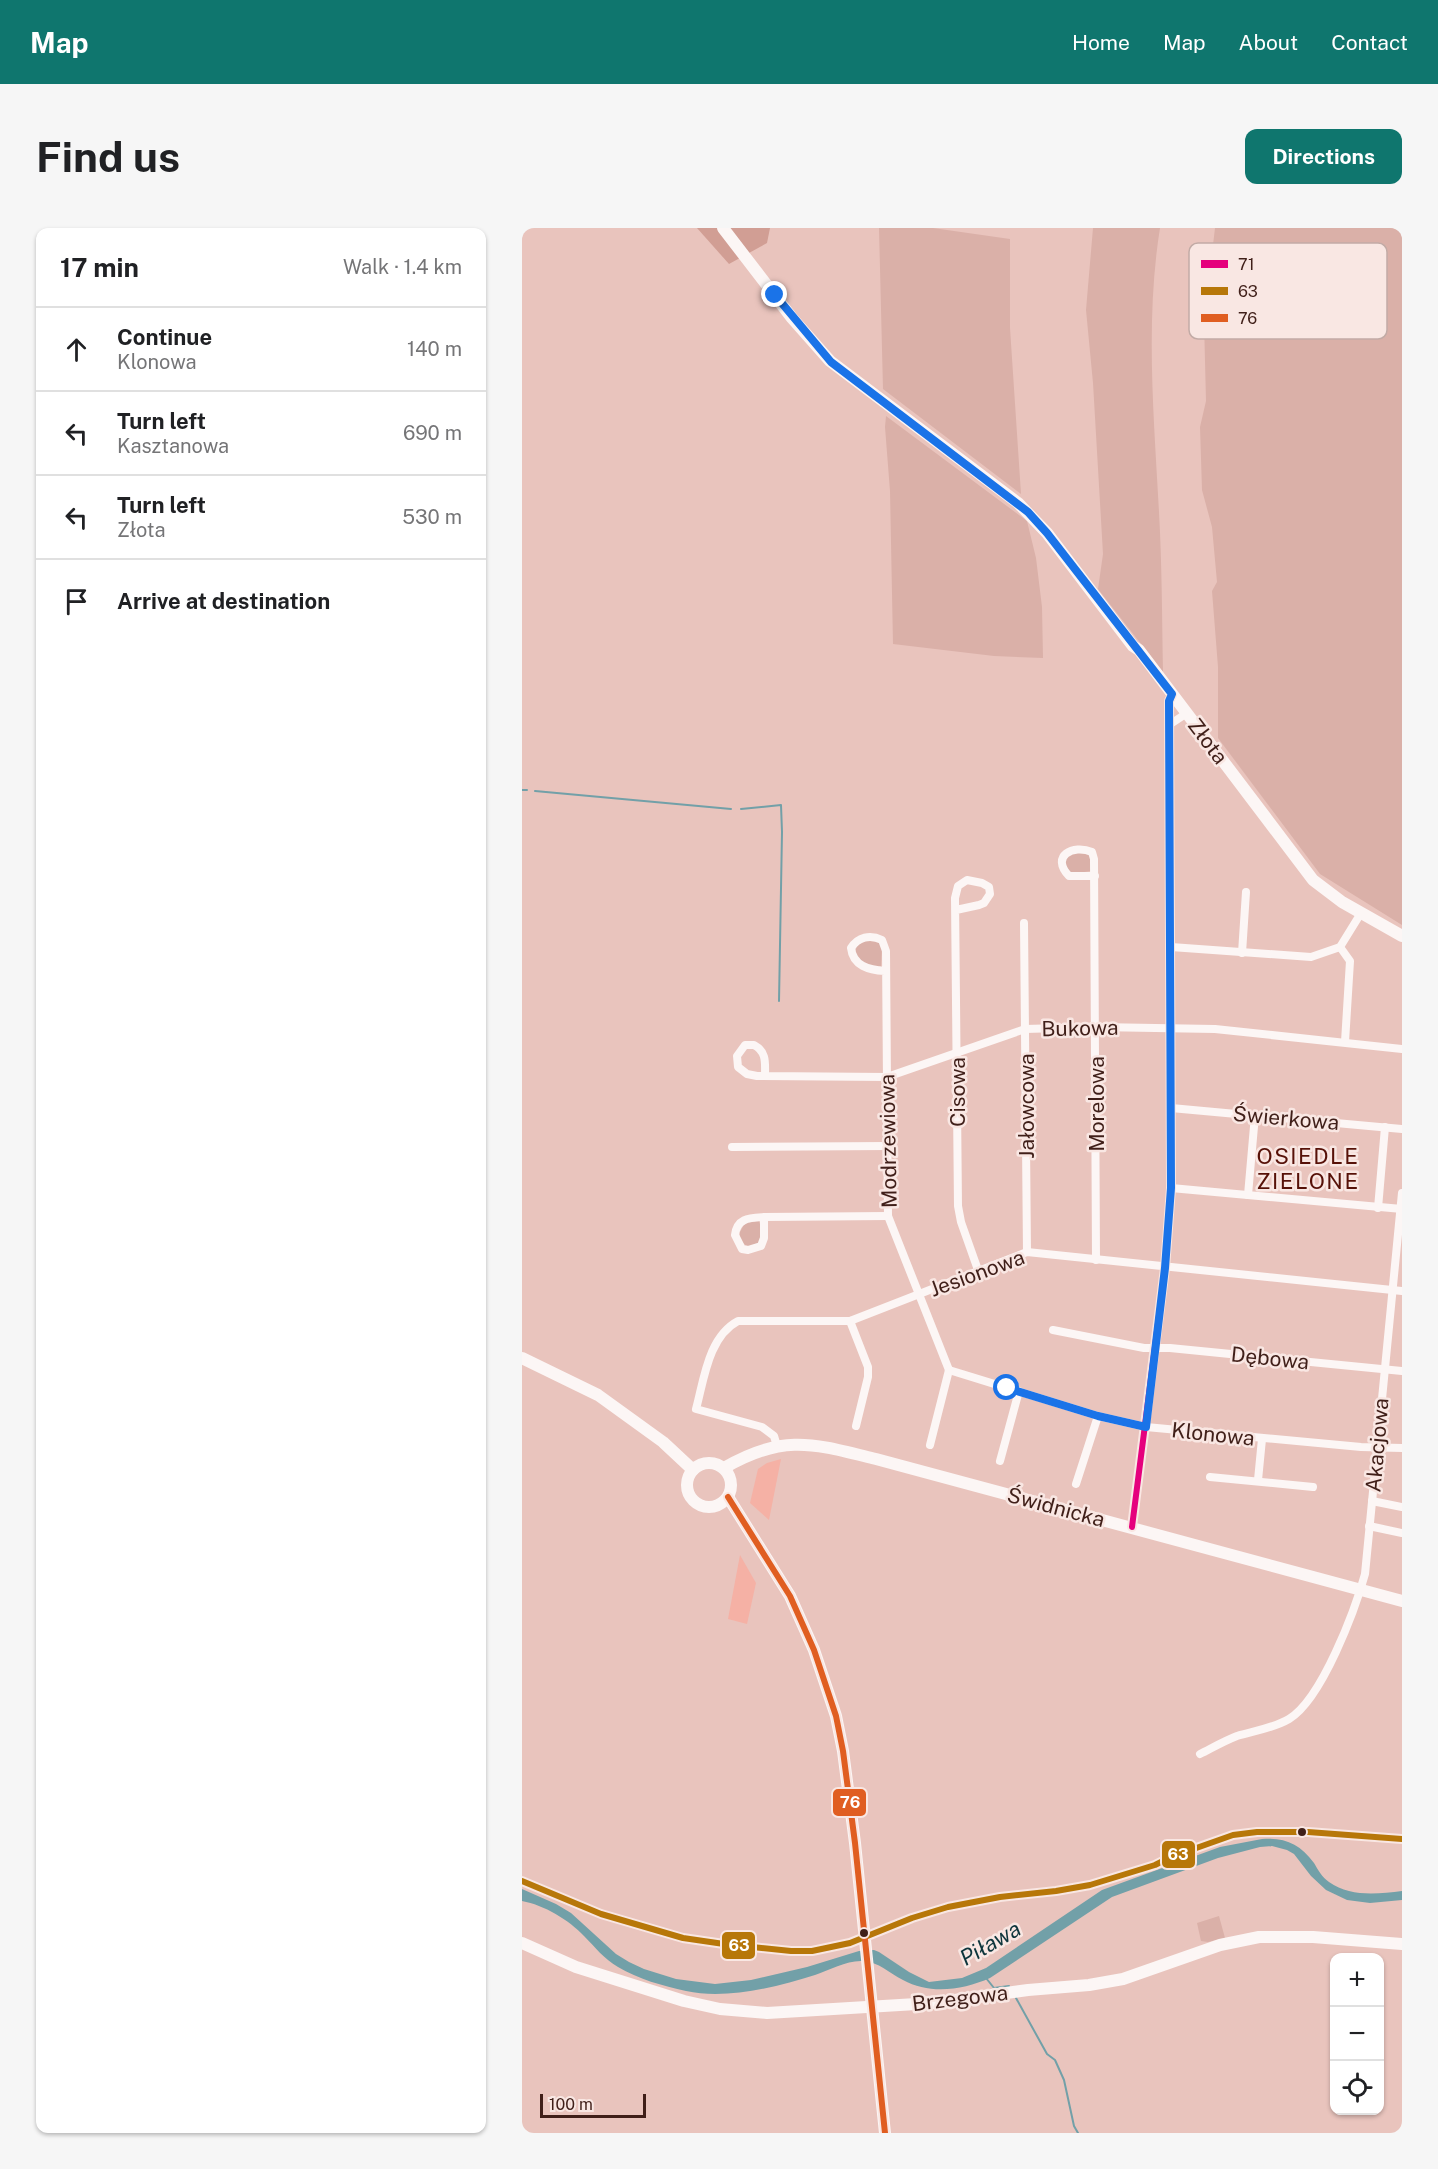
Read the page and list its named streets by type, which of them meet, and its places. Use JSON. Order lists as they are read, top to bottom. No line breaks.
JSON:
{"streets":{"street":["Złota","Bukowa","Cisowa","Morelowa","Jałowcowa","Świerkowa","Modrzewiowa","Jesionowa","Dębowa","Klonowa","Akacjowa","Świdnicka","Brzegowa"]},"crossings":[["Bukowa","Cisowa"],["Bukowa","Morelowa"],["Bukowa","Jałowcowa"],["Bukowa","Modrzewiowa"],["Cisowa","Jesionowa"],["Morelowa","Jesionowa"],["Jałowcowa","Jesionowa"],["Modrzewiowa","Jesionowa"],["Modrzewiowa","Klonowa"],["Jesionowa","Akacjowa"],["Jesionowa","Świdnicka"],["Dębowa","Akacjowa"],["Klonowa","Akacjowa"],["Akacjowa","Świdnicka"]],"districts":["OSIEDLE ZIELONE"],"water":["Piława"],"lines":["transit line 71","transit line 76","transit line 63"],"legend":["71","63","76"],"scale_bar":"100 m","page":{"header":"Map","nav":["Home","Map","About","Contact"],"buttons":"Directions","title":"Find us","heading":["17 min","Walk · 1.4 km"],"list":[["Continue","Klonowa","140 m"],["Turn left","Kasztanowa","690 m"],["Turn left","Złota","530 m"],"Arrive at destination"],"map_buttons":["+","−"],"scale":"100 m"}}
